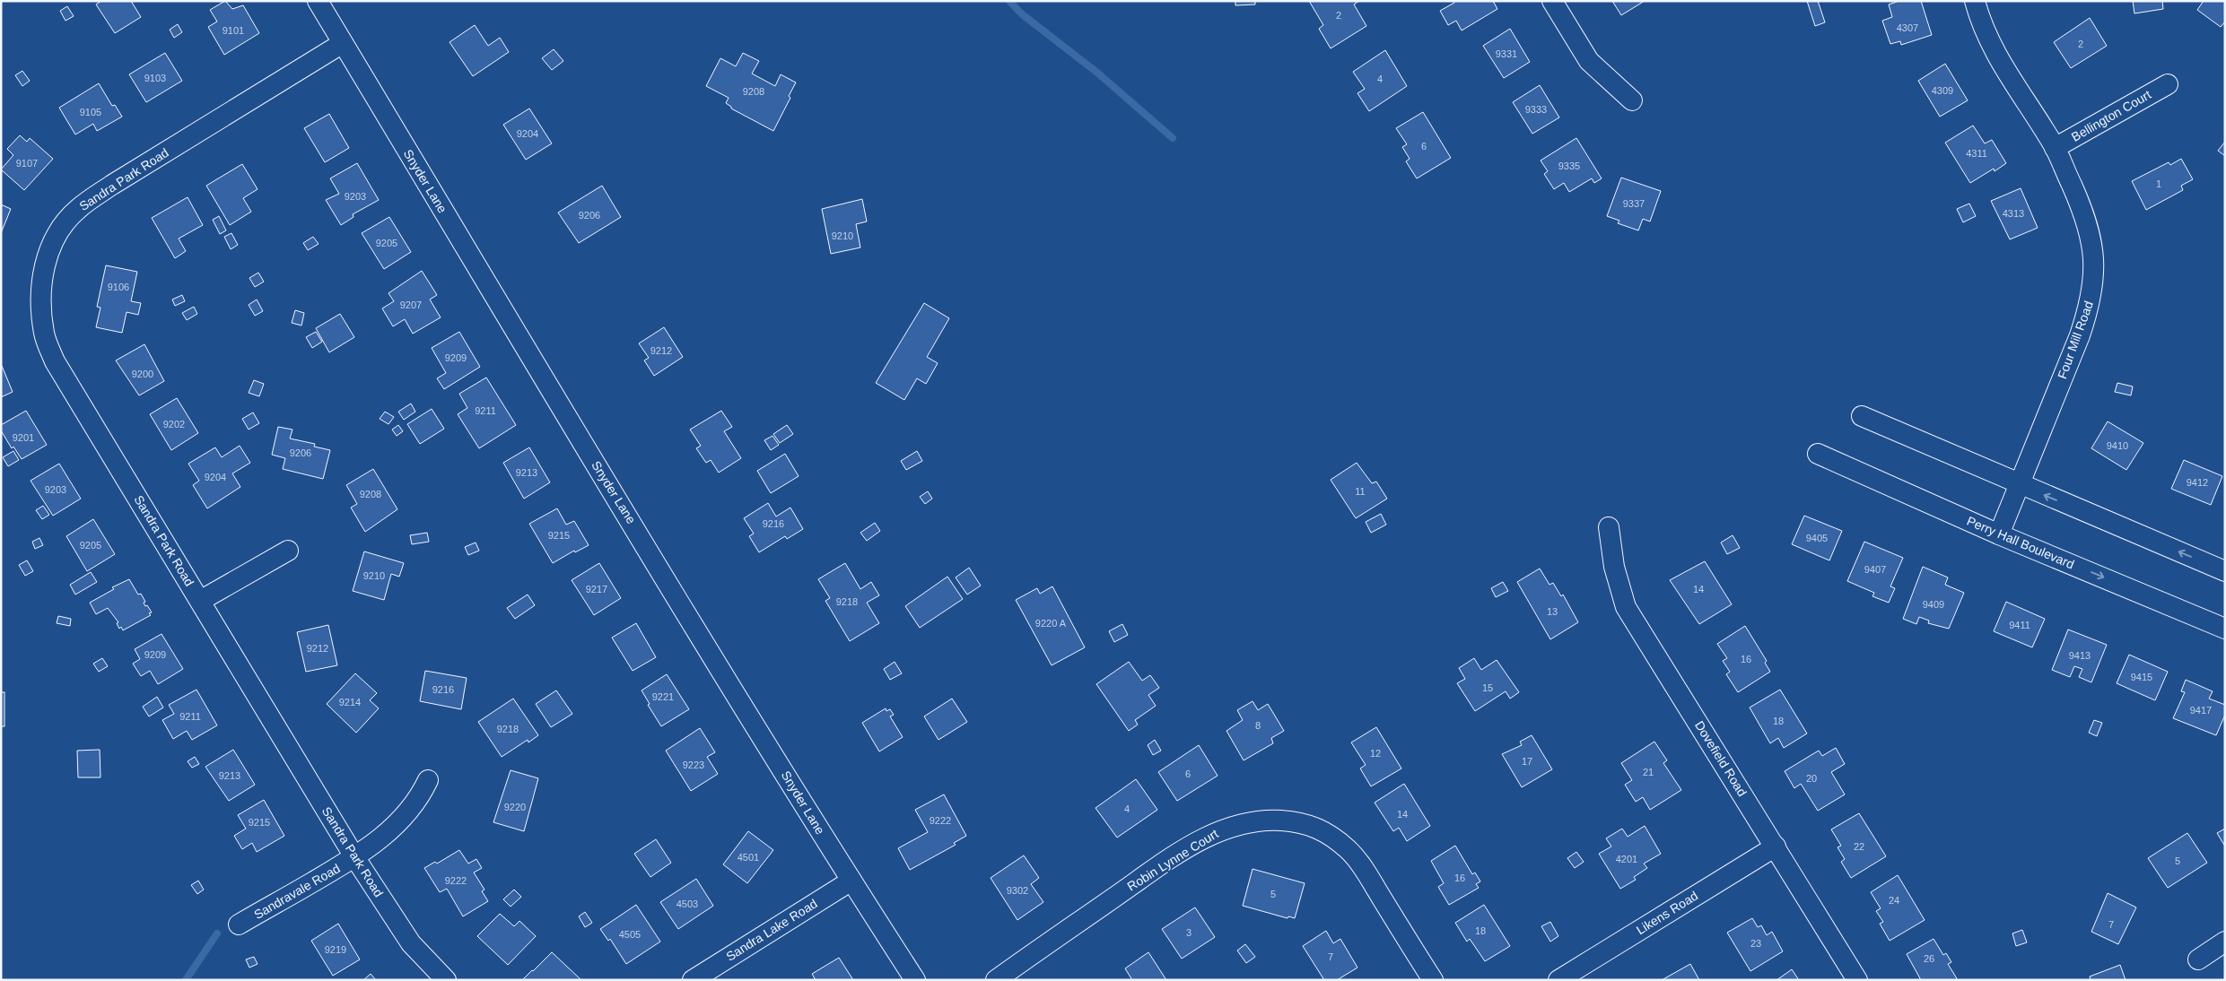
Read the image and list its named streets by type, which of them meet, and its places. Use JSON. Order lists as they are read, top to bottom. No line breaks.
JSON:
{"streets":{"street":["Bellington Court","Sandra Park Road","Snyder Lane","Four Mill Road","Perry Hall Boulevard","Dovefield Road","Robin Lynne Court","Sandravale Road","Likens Road","Sandra Lake Road"]},"crossings":[["Bellington Court","Four Mill Road"],["Sandra Park Road","Snyder Lane"],["Sandra Park Road","Sandravale Road"],["Snyder Lane","Sandra Lake Road"],["Four Mill Road","Perry Hall Boulevard"],["Dovefield Road","Likens Road"]],"house_numbers":["2","4307","9101","2","9331","9103","4","4309","9208","9333","9105","9204","6","4311","9107","9335","1","9203","9337","4313","9206","9210","9205","9106","9207","9212","9209","9200","9211","9202","9201","9410","9206","9213","9204","9412","9203","11","9208","9216","9215","9405","9205","9407","9210","9217","14","9218","9409","13","9220 A","9411","9212","9209","9413","16","9415","15","9216","9221","9214","9417","9211","18","8","9218","12","17","9223","21","6","9213","20","9220","4","14","9222","9215","22","4501","4201","5","16","9222","9302","5","24","4503","7","18","3","4505","23","9219","7","26"]}
